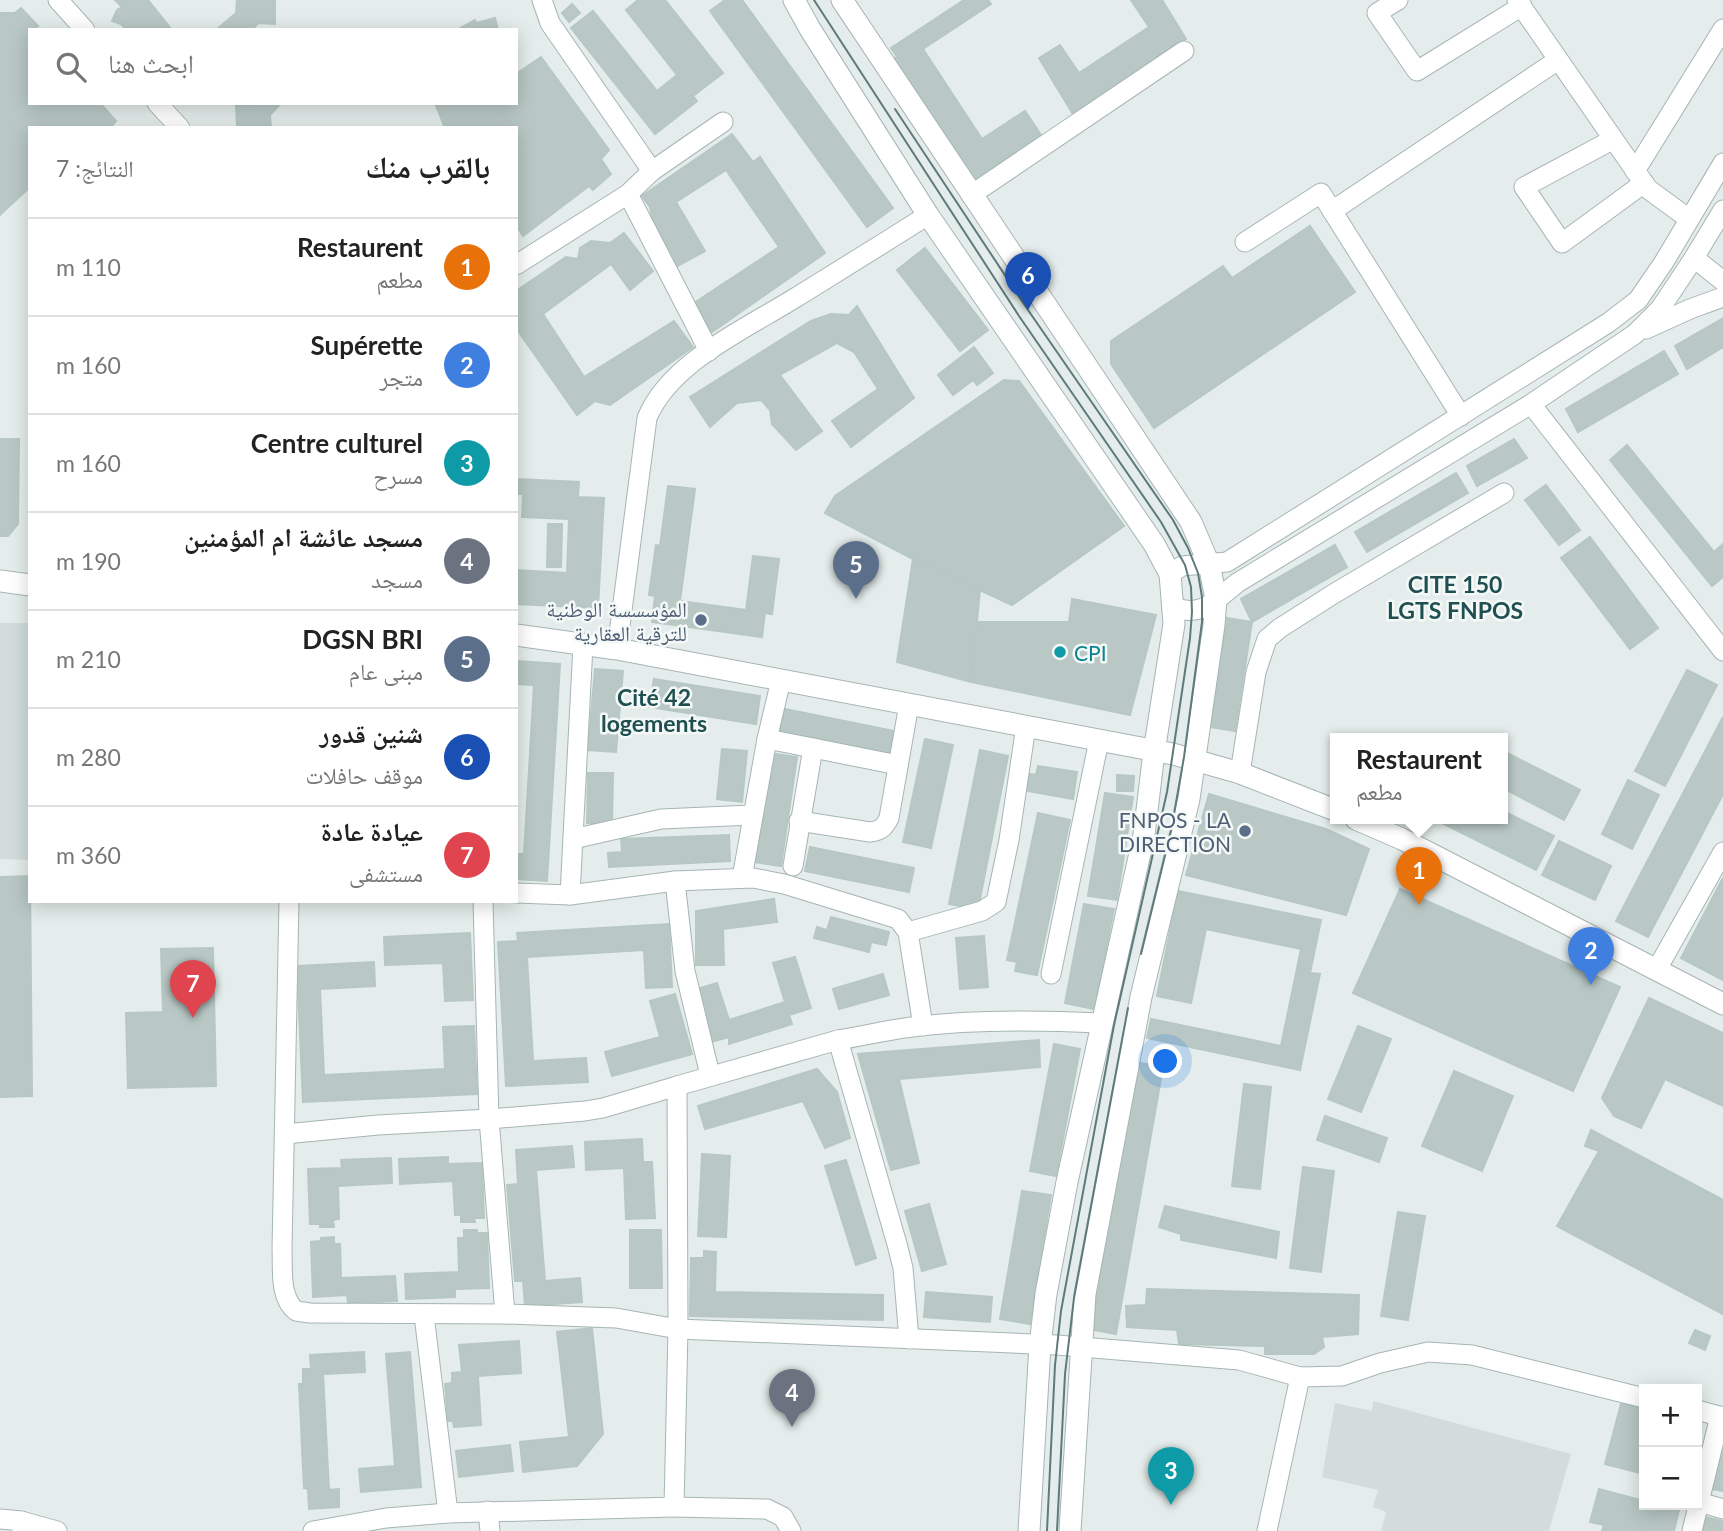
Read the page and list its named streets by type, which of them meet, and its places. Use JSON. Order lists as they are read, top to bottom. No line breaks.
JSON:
{"districts":["CITE 150 LGTS FNPOS","Cité 42 logements"],"places":["المؤسسسة الوطنية للترقية العقارية","CPI","FNPOS - LA DIRECTION"],"page":{"search":"ابحث هنا","heading":["بالقرب منك","النتائج: 7"],"list":[{"mark":"1","name":"Restaurent","note":"مطعم","value":"110 m"},{"mark":"2","name":"Supérette","note":"متجر","value":"160 m"},{"mark":"3","name":"Centre culturel","note":"مسرح","value":"160 m"},{"mark":"4","name":"مسجد عائشة ام المؤمنين","note":"مسجد","value":"190 m"},{"mark":"5","name":"DGSN BRI","note":"مبنى عام","value":"210 m"},{"mark":"6","name":"شنين قدور","note":"موقف حافلات","value":"280 m"},{"mark":"7","name":"عيادة عادة","note":"مستشفى","value":"360 m"}],"pins":["6","5","1","2","7","4","3"],"popup":["Restaurent","مطعم"],"map_buttons":["+","−"]}}
